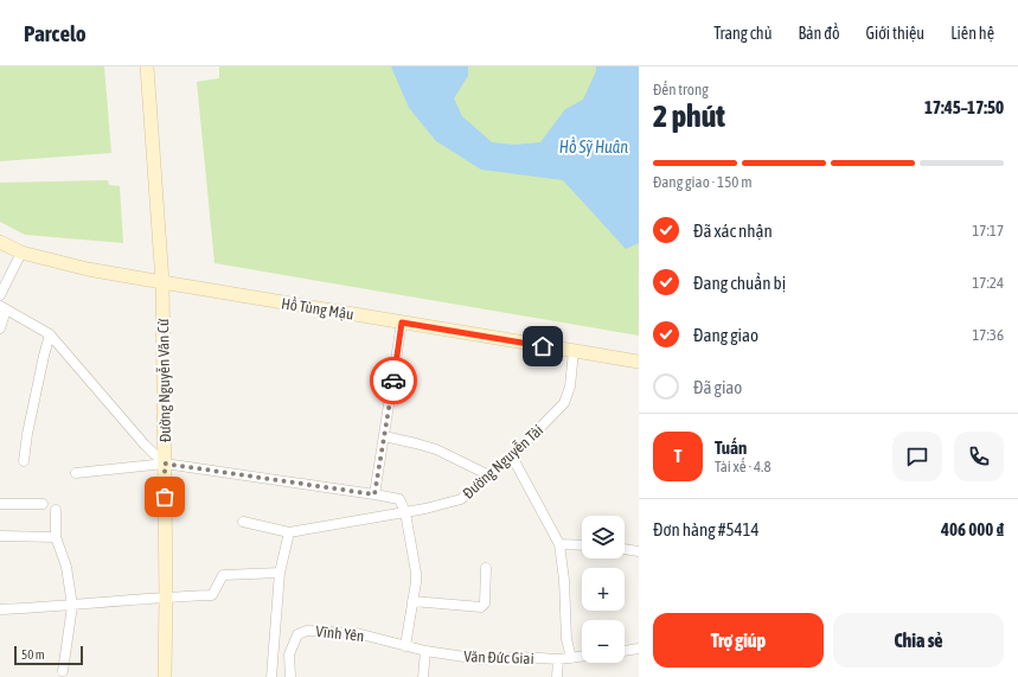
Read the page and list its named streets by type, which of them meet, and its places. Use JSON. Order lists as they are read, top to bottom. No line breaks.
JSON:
{"streets":{"main road":["Hồ Tùng Mậu","Đường Nguyễn Văn Cừ"],"street":["Đường Nguyễn Tài","Vĩnh Yên","Văn Đức Giai"]},"crossings":[["Hồ Tùng Mậu","Đường Nguyễn Văn Cừ"],["Hồ Tùng Mậu","Đường Nguyễn Tài"],["Vĩnh Yên","Văn Đức Giai"]],"water":["Hồ Sỹ Huân"],"scale_bar":"50 m","page":{"header":"Parcelo","nav":["Trang chủ","Bản đồ","Giới thiệu","Liên hệ"],"heading":["2 phút","Đến trong","17:45–17:50"],"panel":["Tuấn","Tài xế · 4.8","Đơn hàng #5414","406 000 ₫"],"bar":"Đang giao · 150 m","list":[["Đã xác nhận","17:17"],["Đang chuẩn bị","17:24"],["Đang giao","17:36"],"Đã giao"],"round":"T","map_buttons":["+","−"],"buttons":["Trợ giúp","Chia sẻ"],"scale":"50 m"}}
